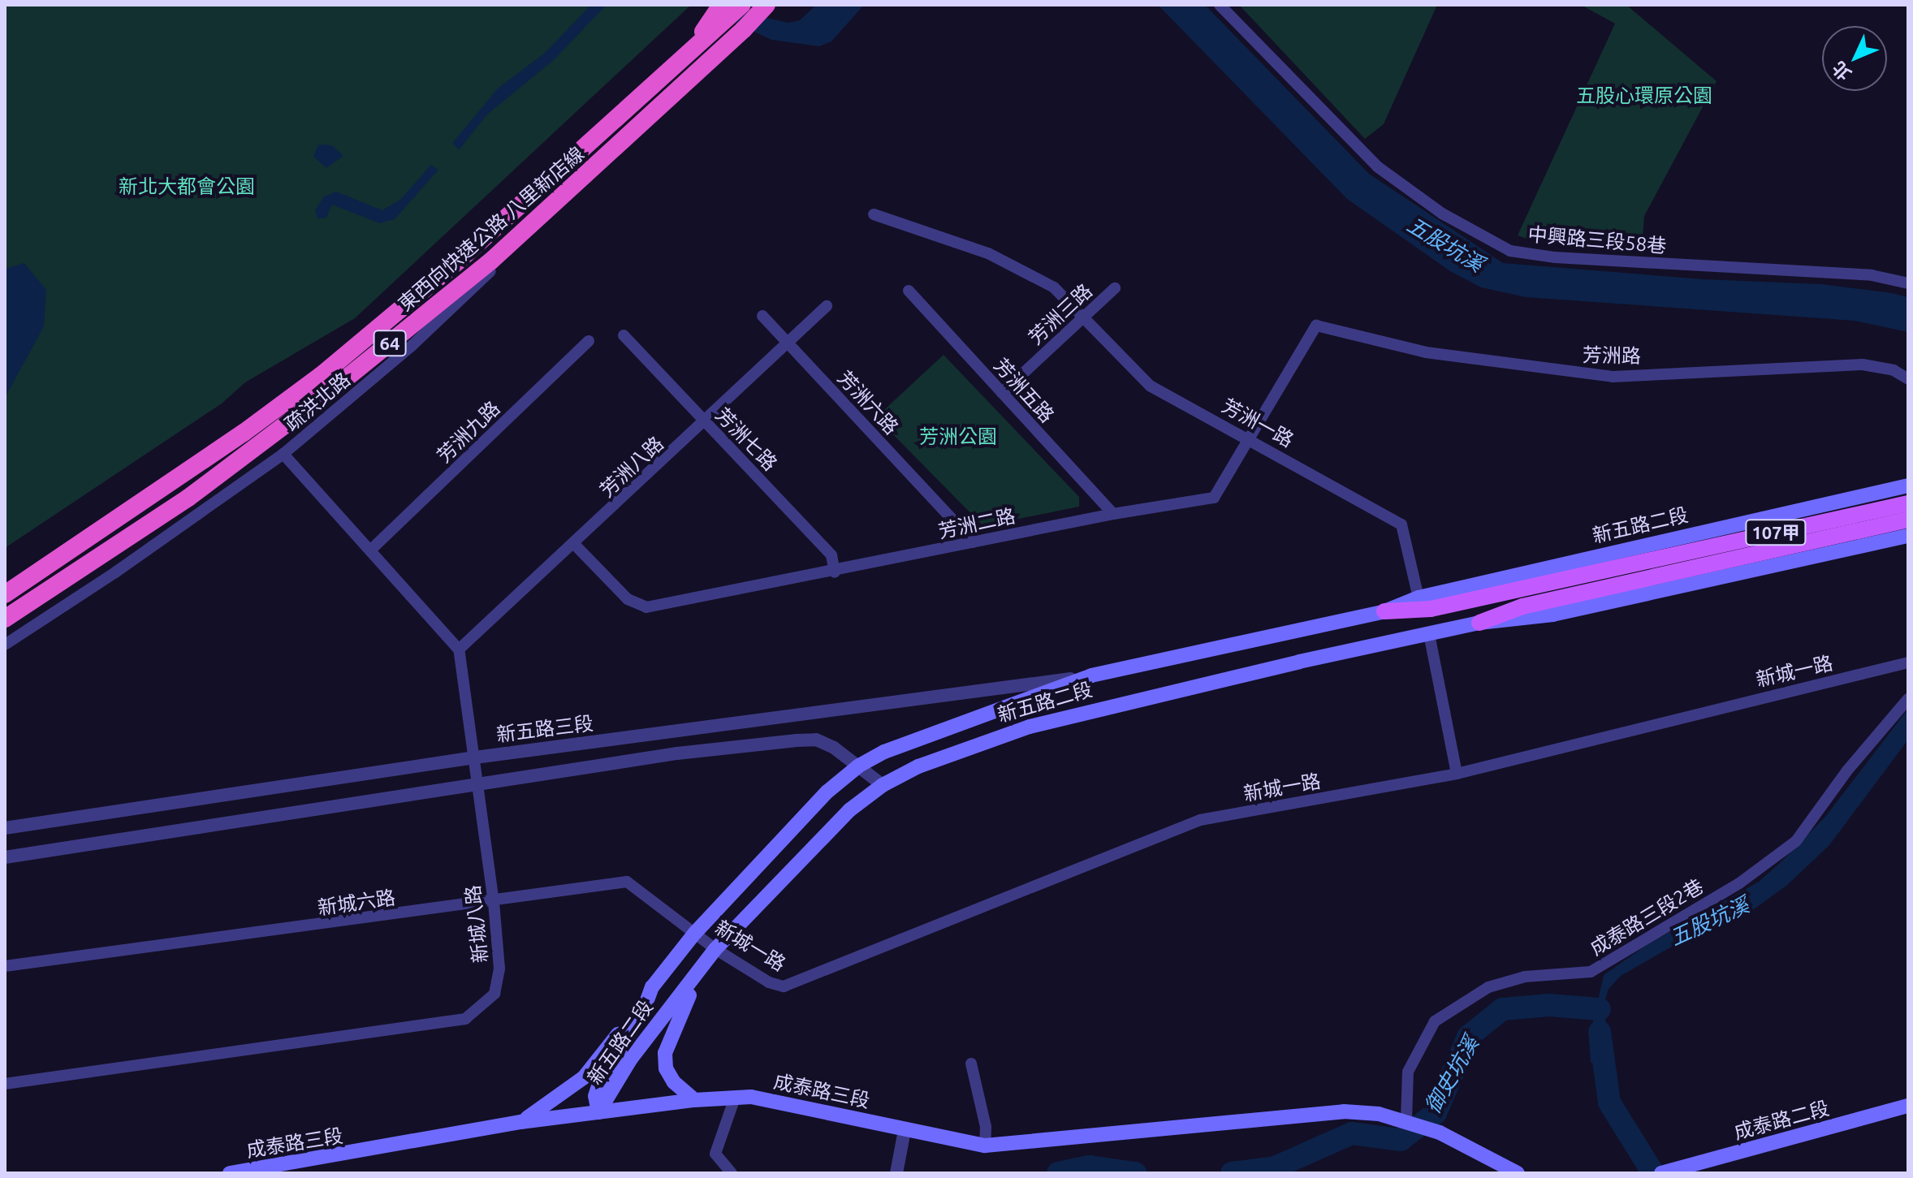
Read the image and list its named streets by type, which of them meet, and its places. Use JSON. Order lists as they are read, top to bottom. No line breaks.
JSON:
{"streets":{"highway":["東西向快速公路 八里新店線","64"],"main road":["新五路二段","107甲","成泰路三段","成泰路二段"],"street":["中興路三段58巷","芳洲三路","芳洲路","芳洲五路","疏洪北路","芳洲六路","芳洲一路","芳洲九路","芳洲七路","芳洲八路","芳洲二路","新城一路","新五路三段","新城六路","成泰路三段2巷","新城八路"]},"crossings":[["芳洲三路","芳洲五路"],["芳洲三路","芳洲一路"],["芳洲路","芳洲二路"],["芳洲五路","芳洲二路"],["芳洲六路","芳洲八路"],["芳洲六路","芳洲二路"],["芳洲一路","芳洲二路"],["芳洲一路","新五路二段"],["芳洲七路","芳洲八路"],["芳洲七路","芳洲二路"],["芳洲八路","芳洲二路"],["芳洲八路","新城八路"],["新五路二段","新城一路"],["新五路二段","新五路三段"],["新五路二段","新城六路"],["新五路二段","成泰路三段"],["新城一路","新城六路"],["新五路三段","新城八路"],["新城六路","新城八路"],["成泰路三段2巷","成泰路三段"]],"water":["五股坑溪","御史坑溪"],"parks":["五股心環原公園","新北大都會公園","芳洲公園"],"north":"bottom left"}
